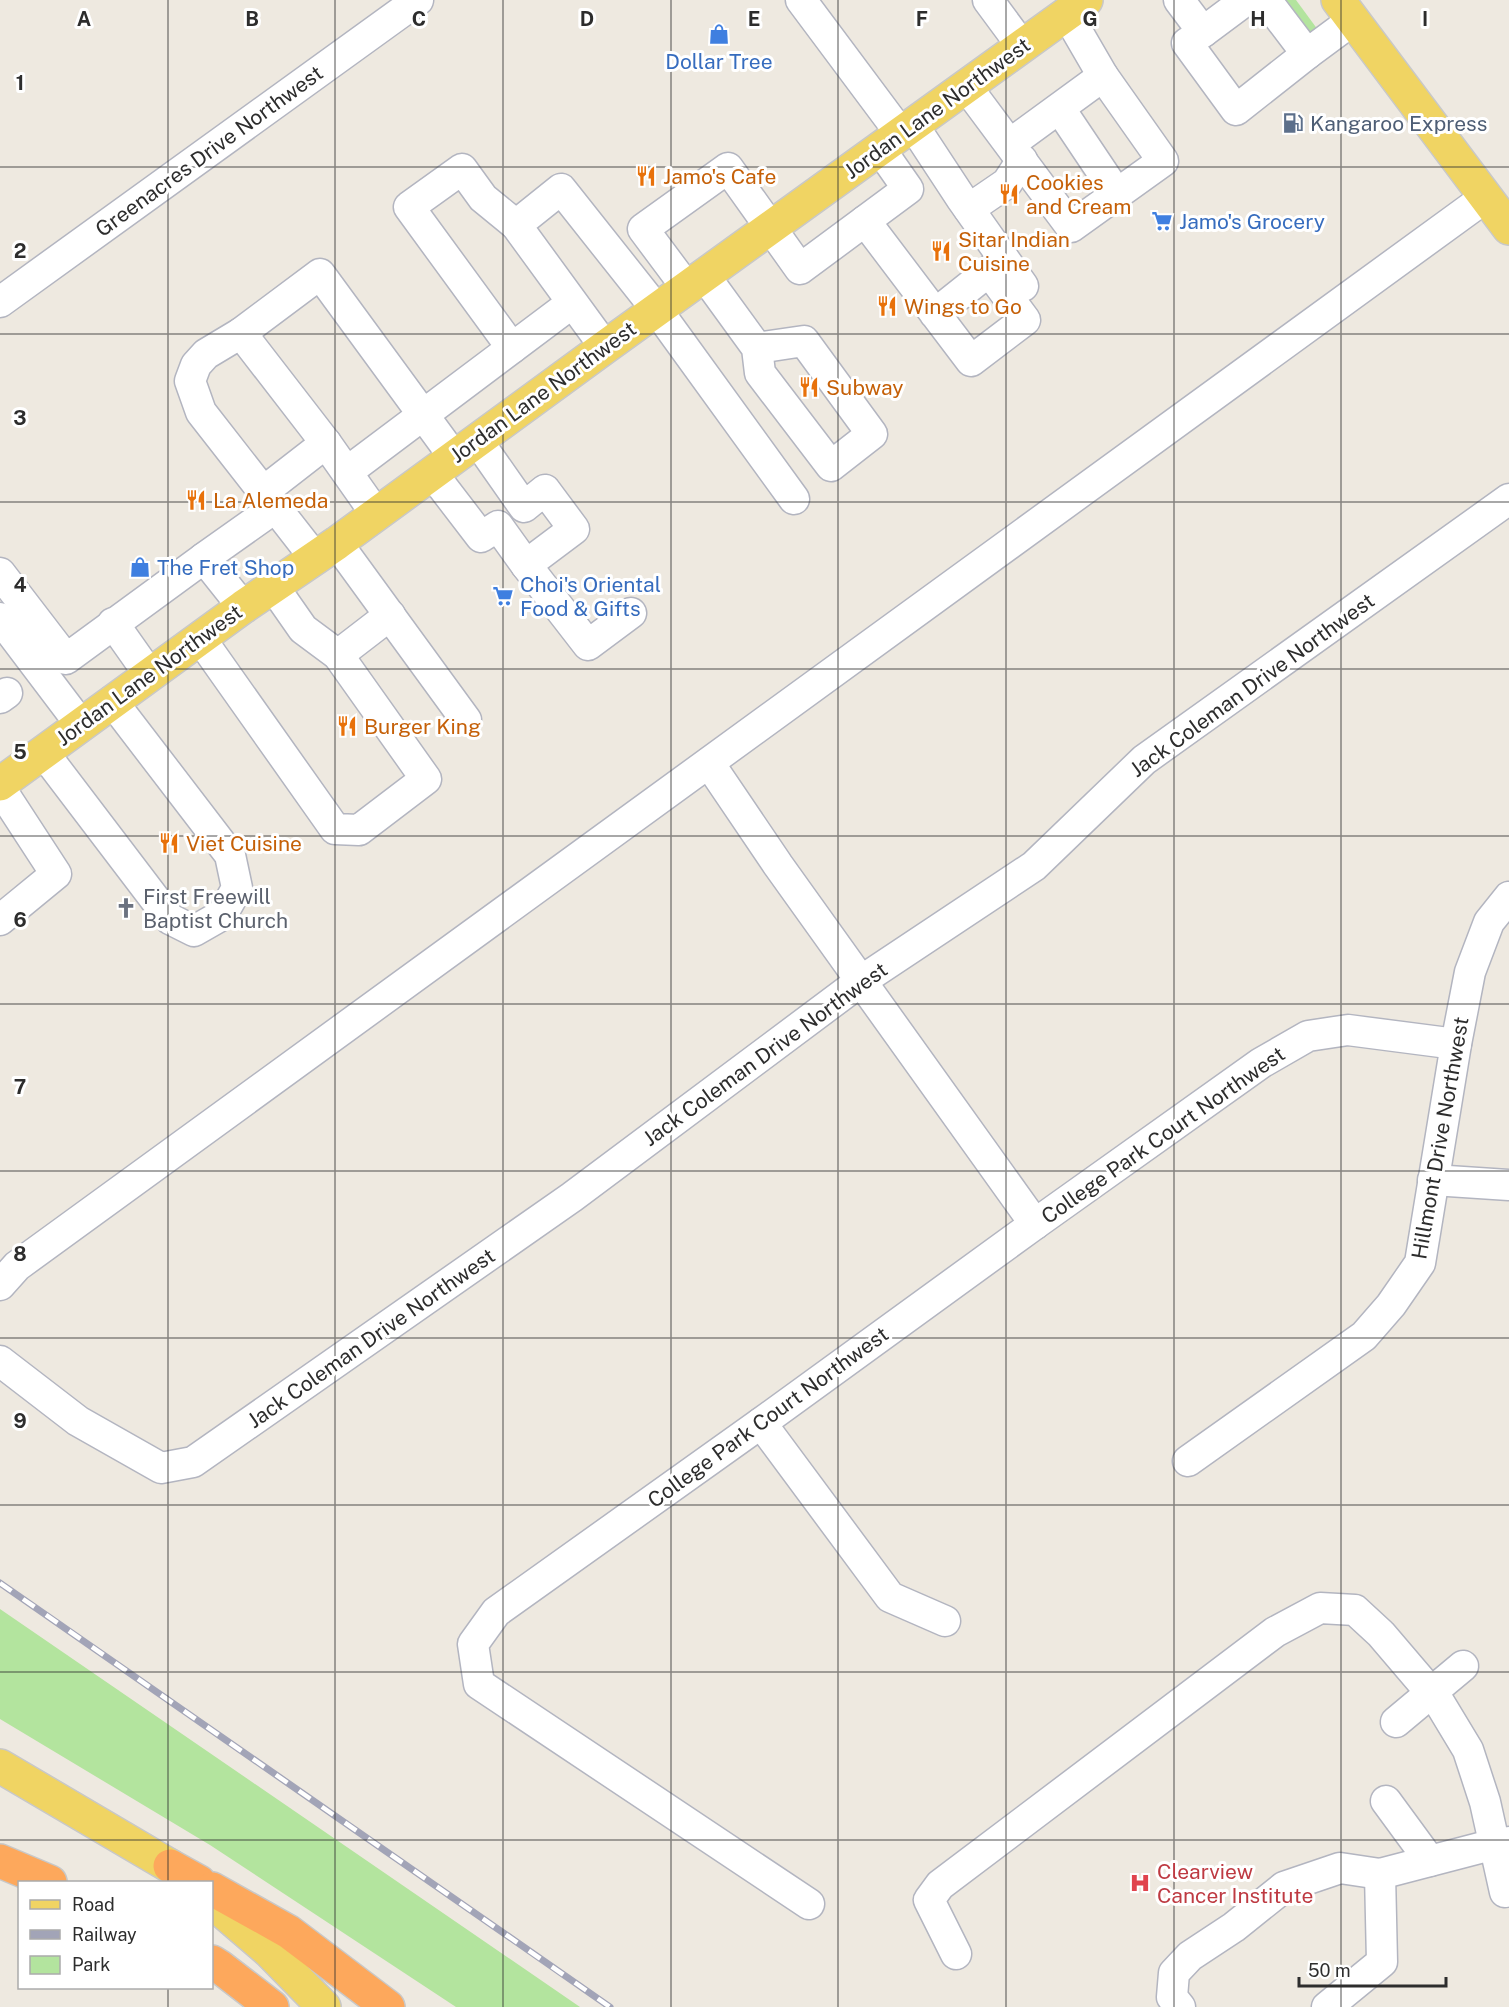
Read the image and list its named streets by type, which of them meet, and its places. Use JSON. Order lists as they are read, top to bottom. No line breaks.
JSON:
{"streets":{"main road":["Jordan Lane Northwest"],"street":["Greenacres Drive Northwest","Jack Coleman Drive Northwest","College Park Court Northwest","Hillmont Drive Northwest"]},"crossings":[["College Park Court Northwest","Hillmont Drive Northwest"]],"places":{"shop":["Dollar Tree","The Fret Shop"],"fuel station":["Kangaroo Express"],"restaurant":["Jamo's Cafe","Cookies and Cream","Sitar Indian Cuisine","Wings to Go","Subway","La Alemeda","Burger King","Viet Cuisine"],"supermarket":["Jamo's Grocery","Choi's Oriental Food & Gifts"],"church":["First Freewill Baptist Church"],"hospital":["Clearview Cancer Institute"]},"legend":["Road","Railway","Park"],"scale_bar":"50 m","grid":{"columns":["A","B","C","D","E","F","G","H","I"],"rows":["1","2","3","4","5","6","7","8","9"]}}
